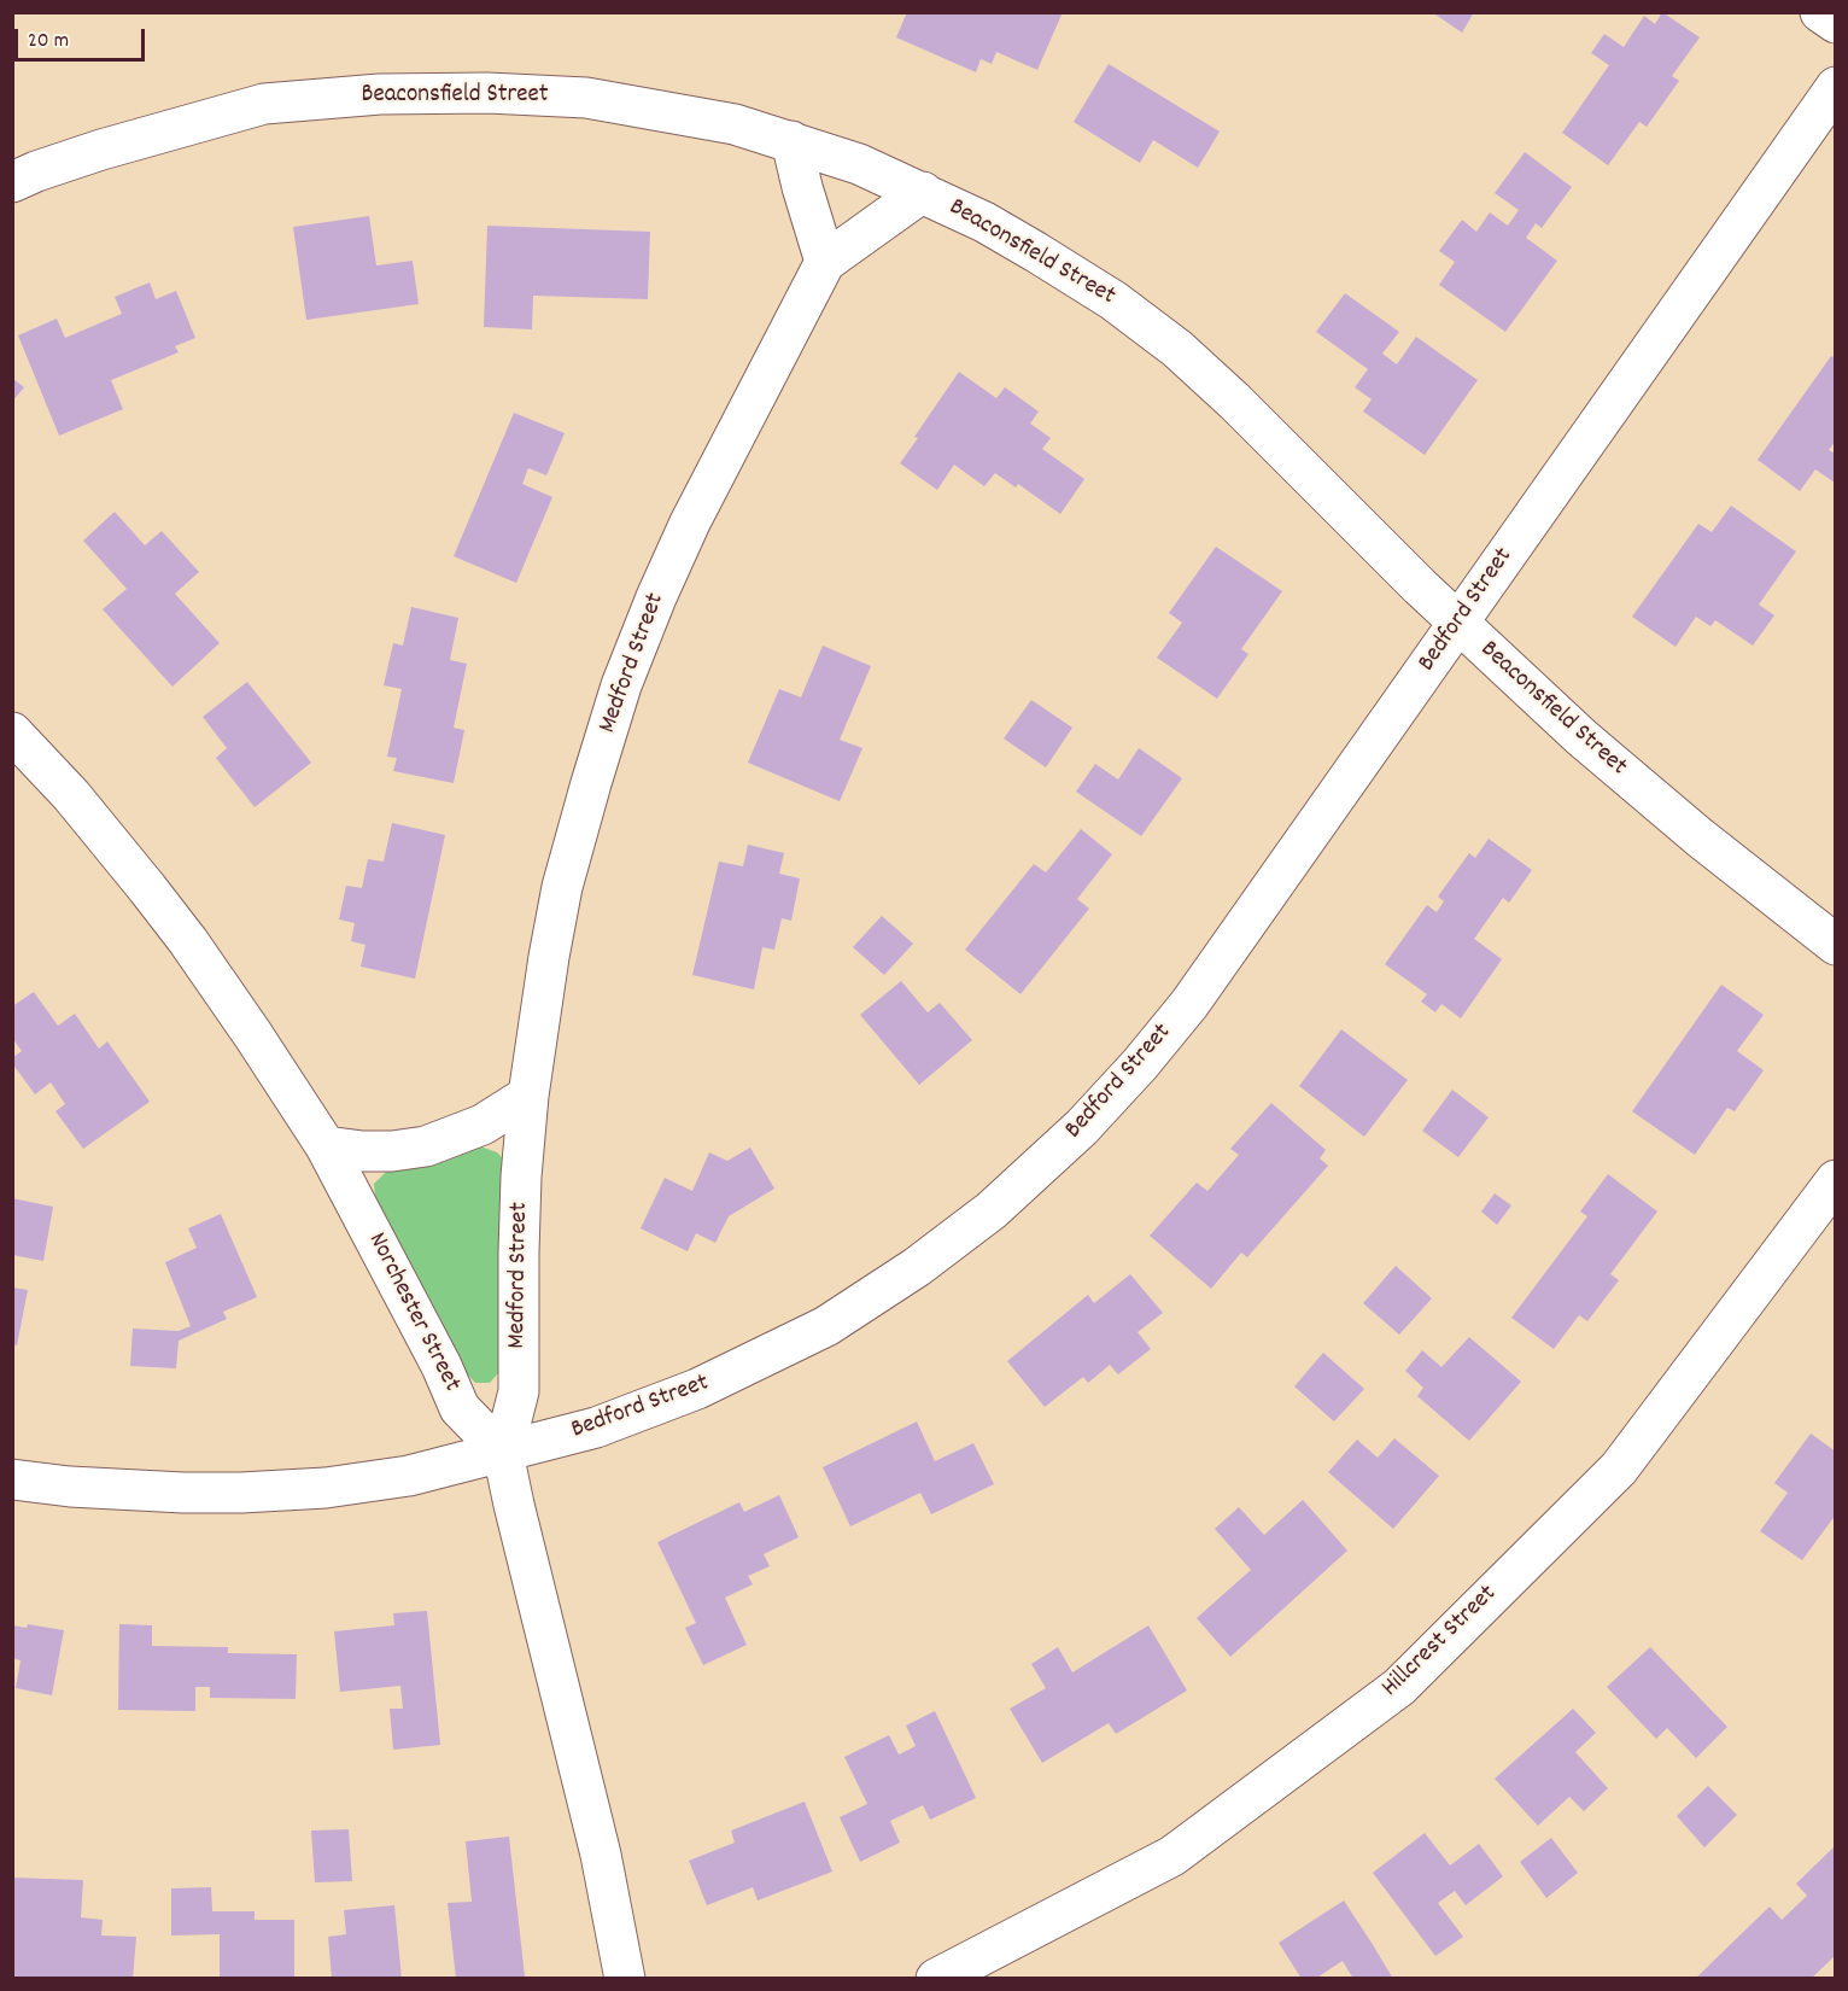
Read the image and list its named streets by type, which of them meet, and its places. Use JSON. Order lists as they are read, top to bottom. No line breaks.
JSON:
{"streets":{"street":["Beaconsfield Street","Bedford Street","Medford Street","Norchester Street","Hillcrest Street"]},"crossings":[["Beaconsfield Street","Bedford Street"],["Beaconsfield Street","Medford Street"],["Bedford Street","Medford Street"],["Bedford Street","Norchester Street"],["Medford Street","Norchester Street"]],"scale_bar":"20 m"}
